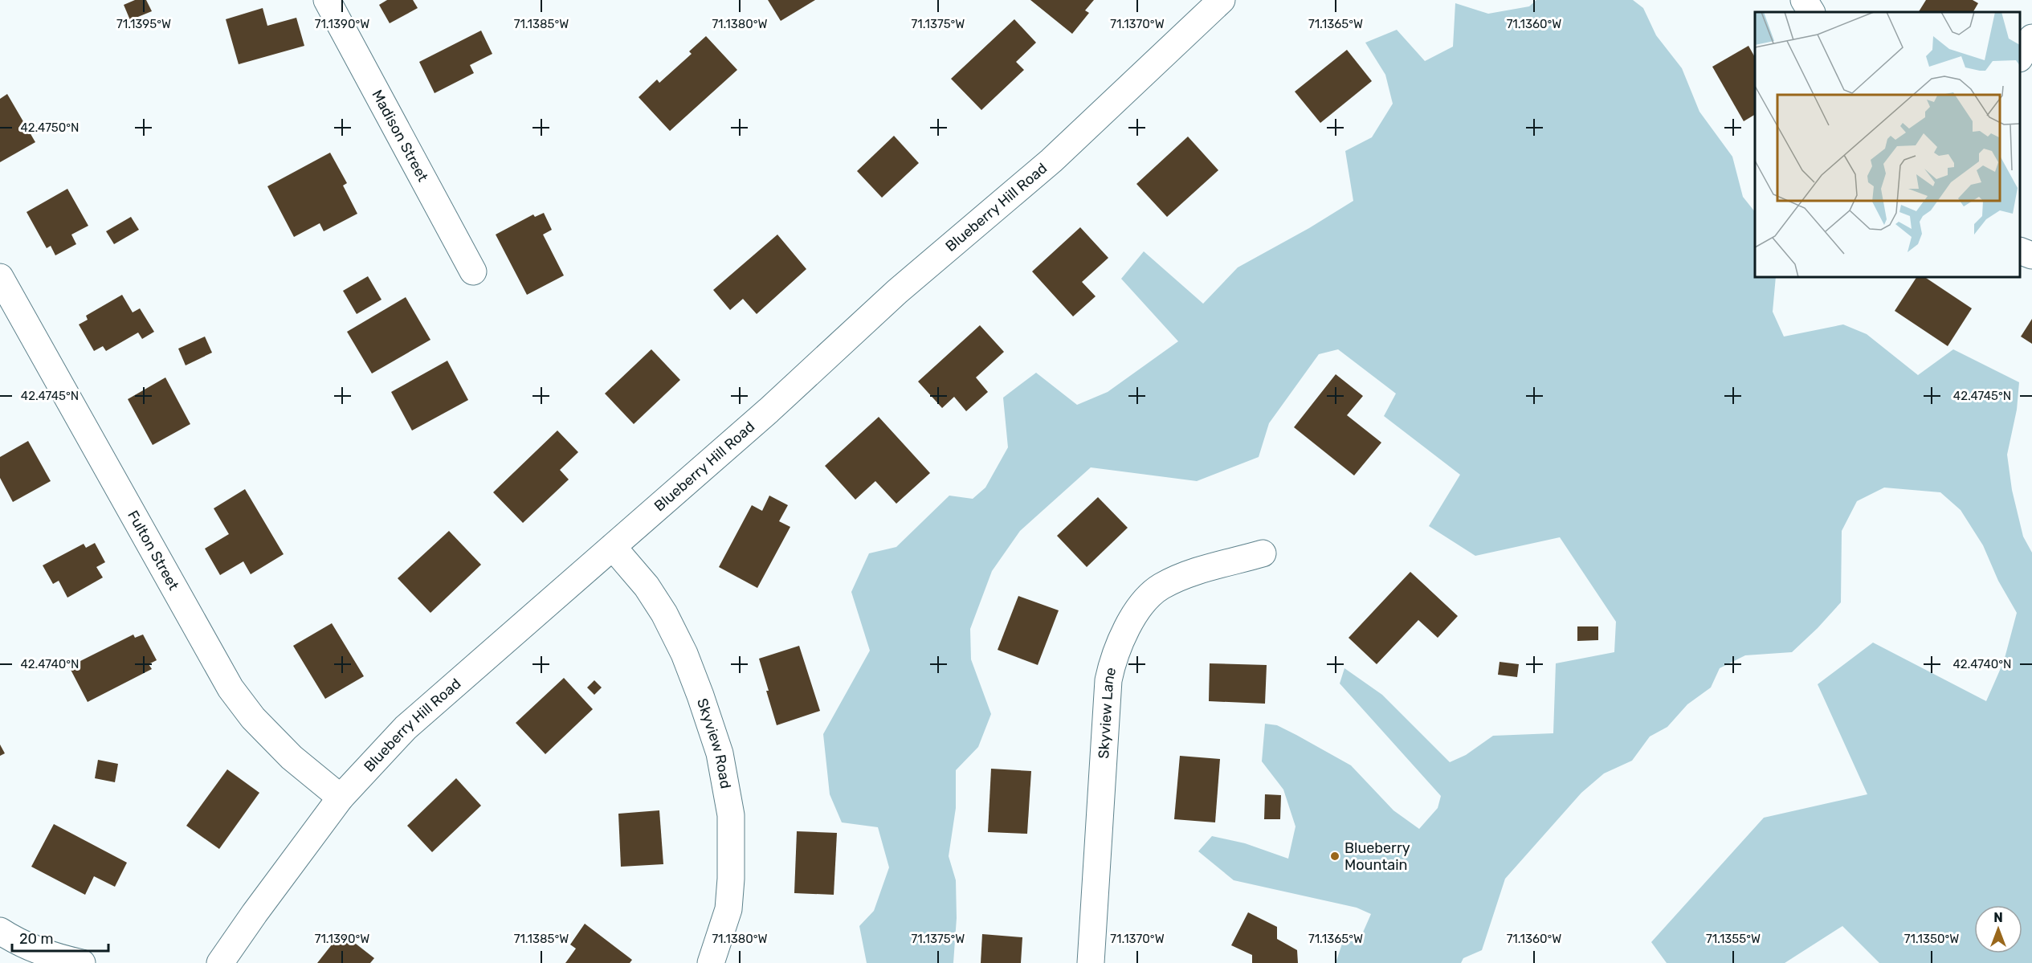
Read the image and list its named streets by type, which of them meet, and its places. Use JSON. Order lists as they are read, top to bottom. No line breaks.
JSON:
{"streets":{"street":["Madison Street","Blueberry Hill Road","Fulton Street","Skyview Lane","Skyview Road"]},"crossings":[["Blueberry Hill Road","Fulton Street"],["Blueberry Hill Road","Skyview Road"]],"places":["Blueberry Mountain"],"scale_bar":"20 m","north":"top","coordinates":["71.1395°W","71.1390°W","71.1385°W","71.1380°W","71.1375°W","71.1370°W","71.1365°W","71.1360°W","42.4750°N","42.4745°N","42.4740°N","71.1355°W","71.1350°W"]}
